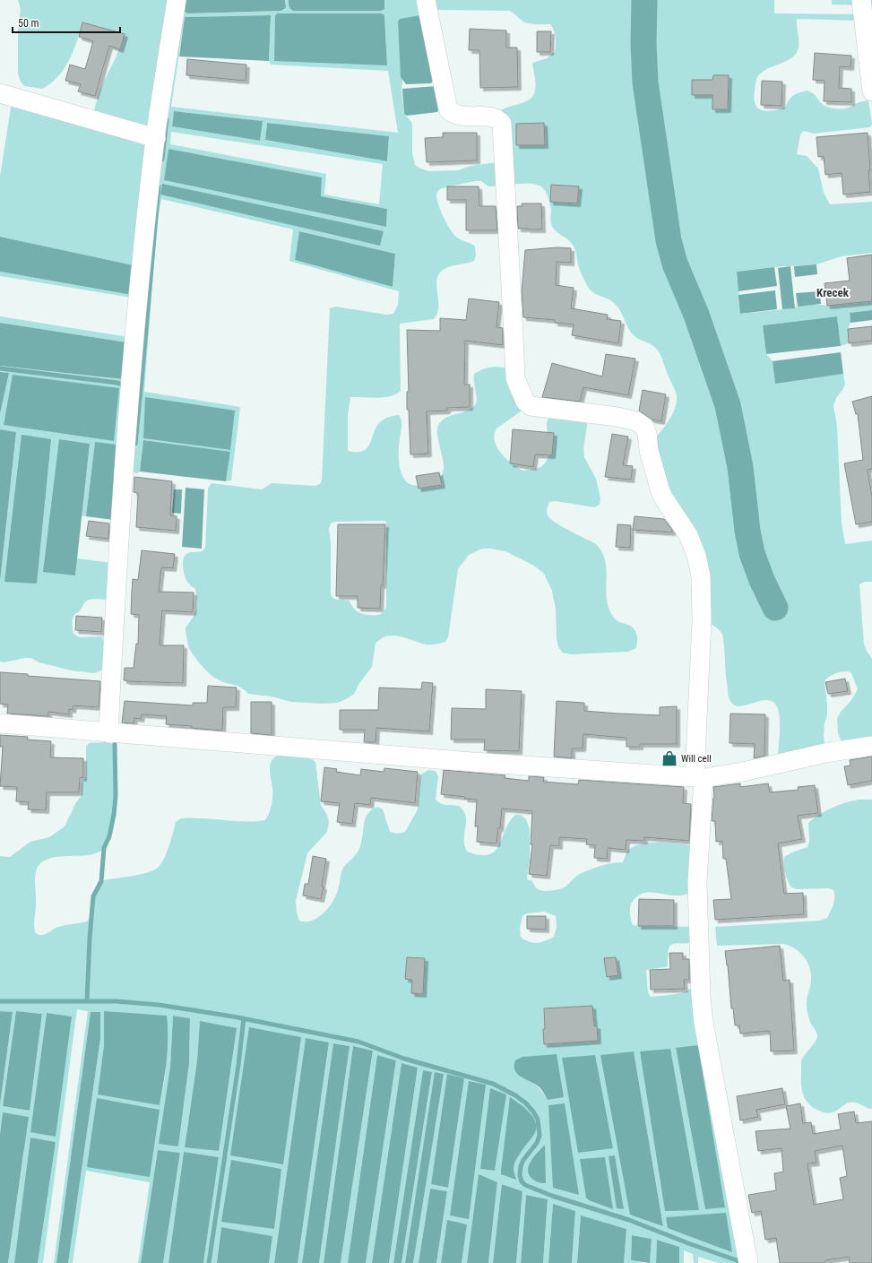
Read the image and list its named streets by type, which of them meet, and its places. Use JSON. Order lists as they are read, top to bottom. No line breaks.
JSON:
{"districts":["Krecek"],"places":{"shop":["Will cell"]},"scale_bar":"50 m"}
